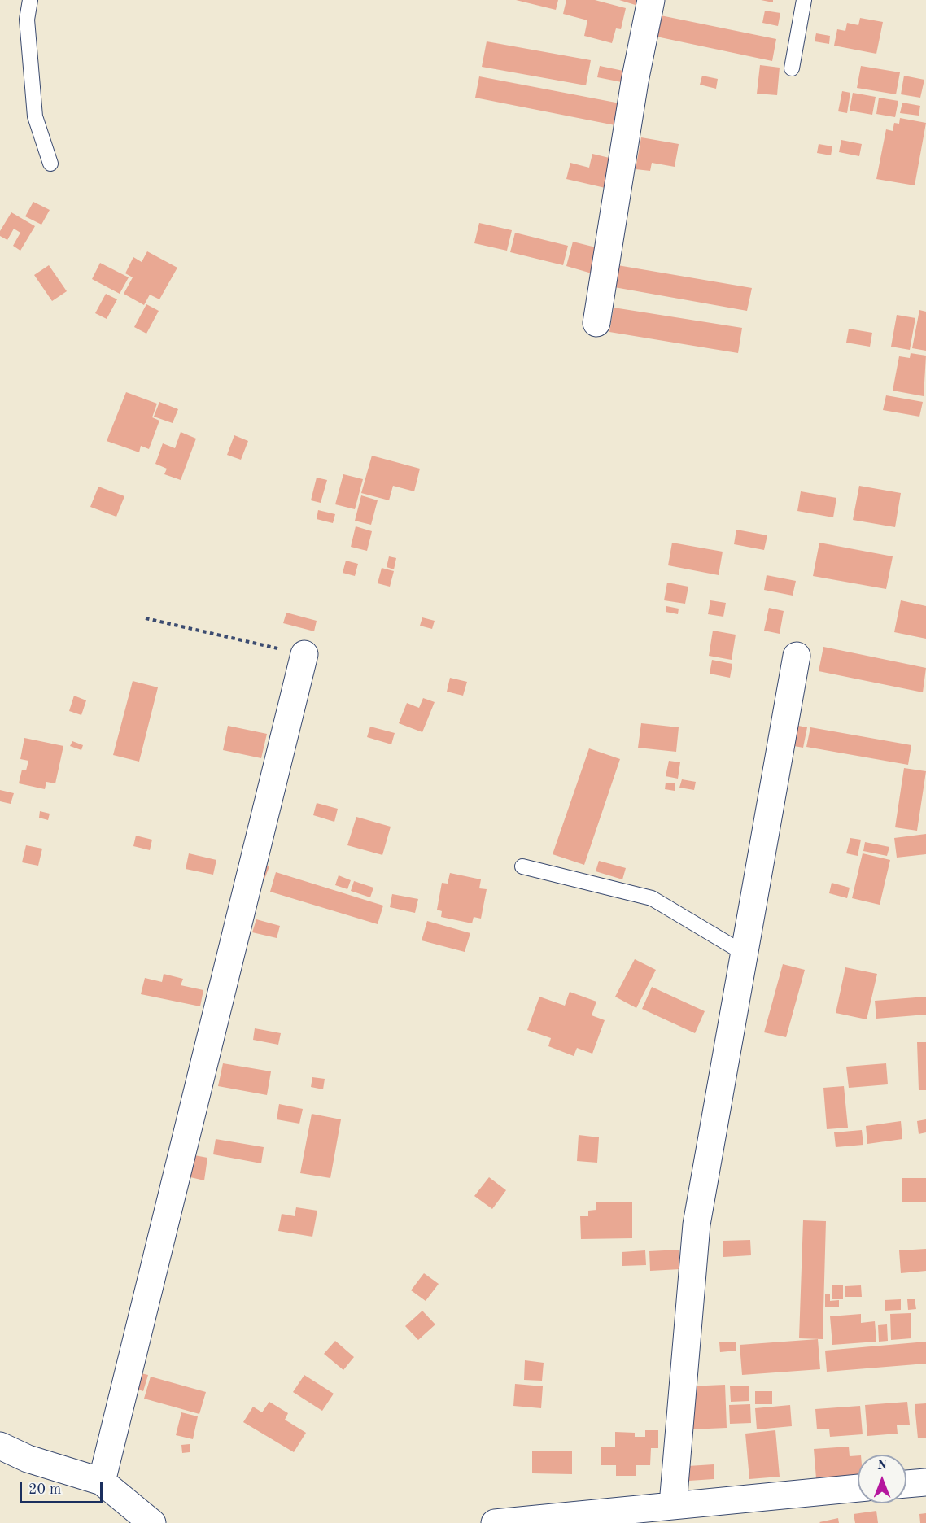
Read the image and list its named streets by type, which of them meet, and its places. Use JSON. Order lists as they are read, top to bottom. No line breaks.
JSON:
{"scale_bar":"20 m","north":"top"}
